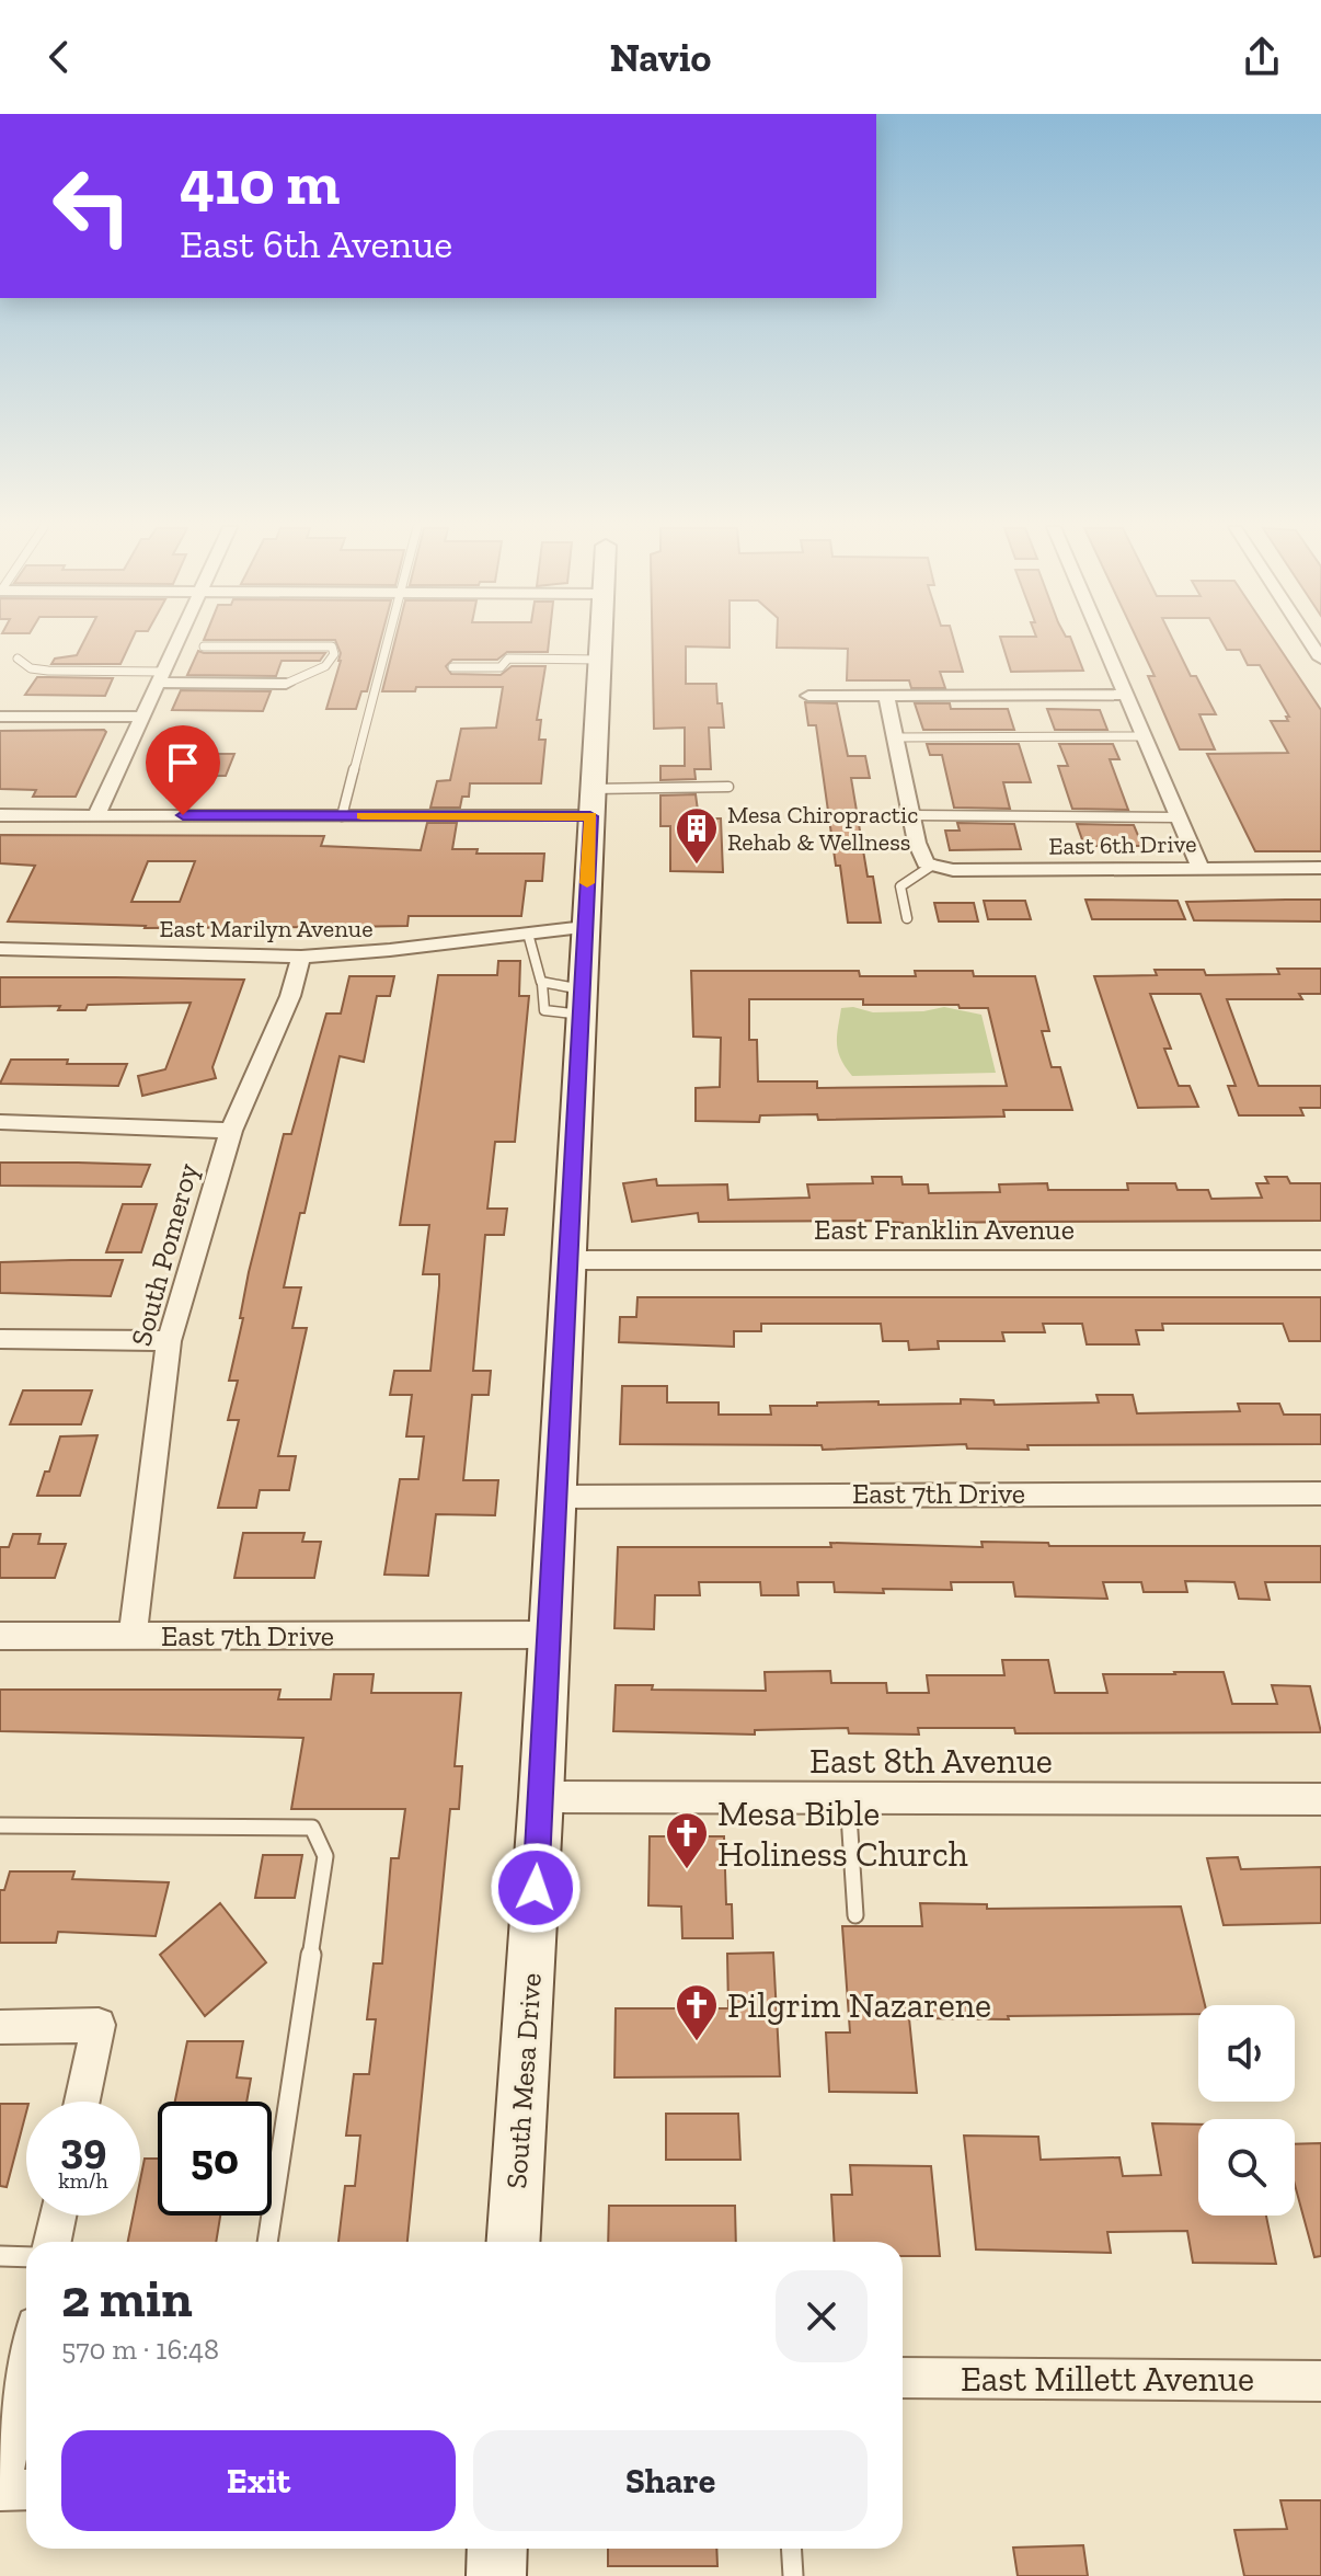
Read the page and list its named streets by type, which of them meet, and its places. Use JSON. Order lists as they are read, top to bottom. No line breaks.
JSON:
{"streets":{"main road":["South Mesa Drive"],"street":["East 6th Drive","East Marilyn Avenue","East Franklin Avenue","South Pomeroy","East 7th Drive","East 8th Avenue","East Millett Avenue"]},"crossings":[["East Marilyn Avenue","South Pomeroy"],["East Marilyn Avenue","South Mesa Drive"],["East Franklin Avenue","South Mesa Drive"],["South Pomeroy","East 7th Drive"],["East 7th Drive","South Mesa Drive"],["East 8th Avenue","South Mesa Drive"]],"places":{"building":["Mesa Chiropractic Rehab & Wellness"],"church":["Mesa Bible Holiness Church","Pilgrim Nazarene"]},"page":{"header":"Navio","turn":["410 m","East 6th Avenue"],"speed":"39 km/h","limit":"50","heading":["2 min","570 m · 16:48"],"buttons":["Exit","Share"]}}
